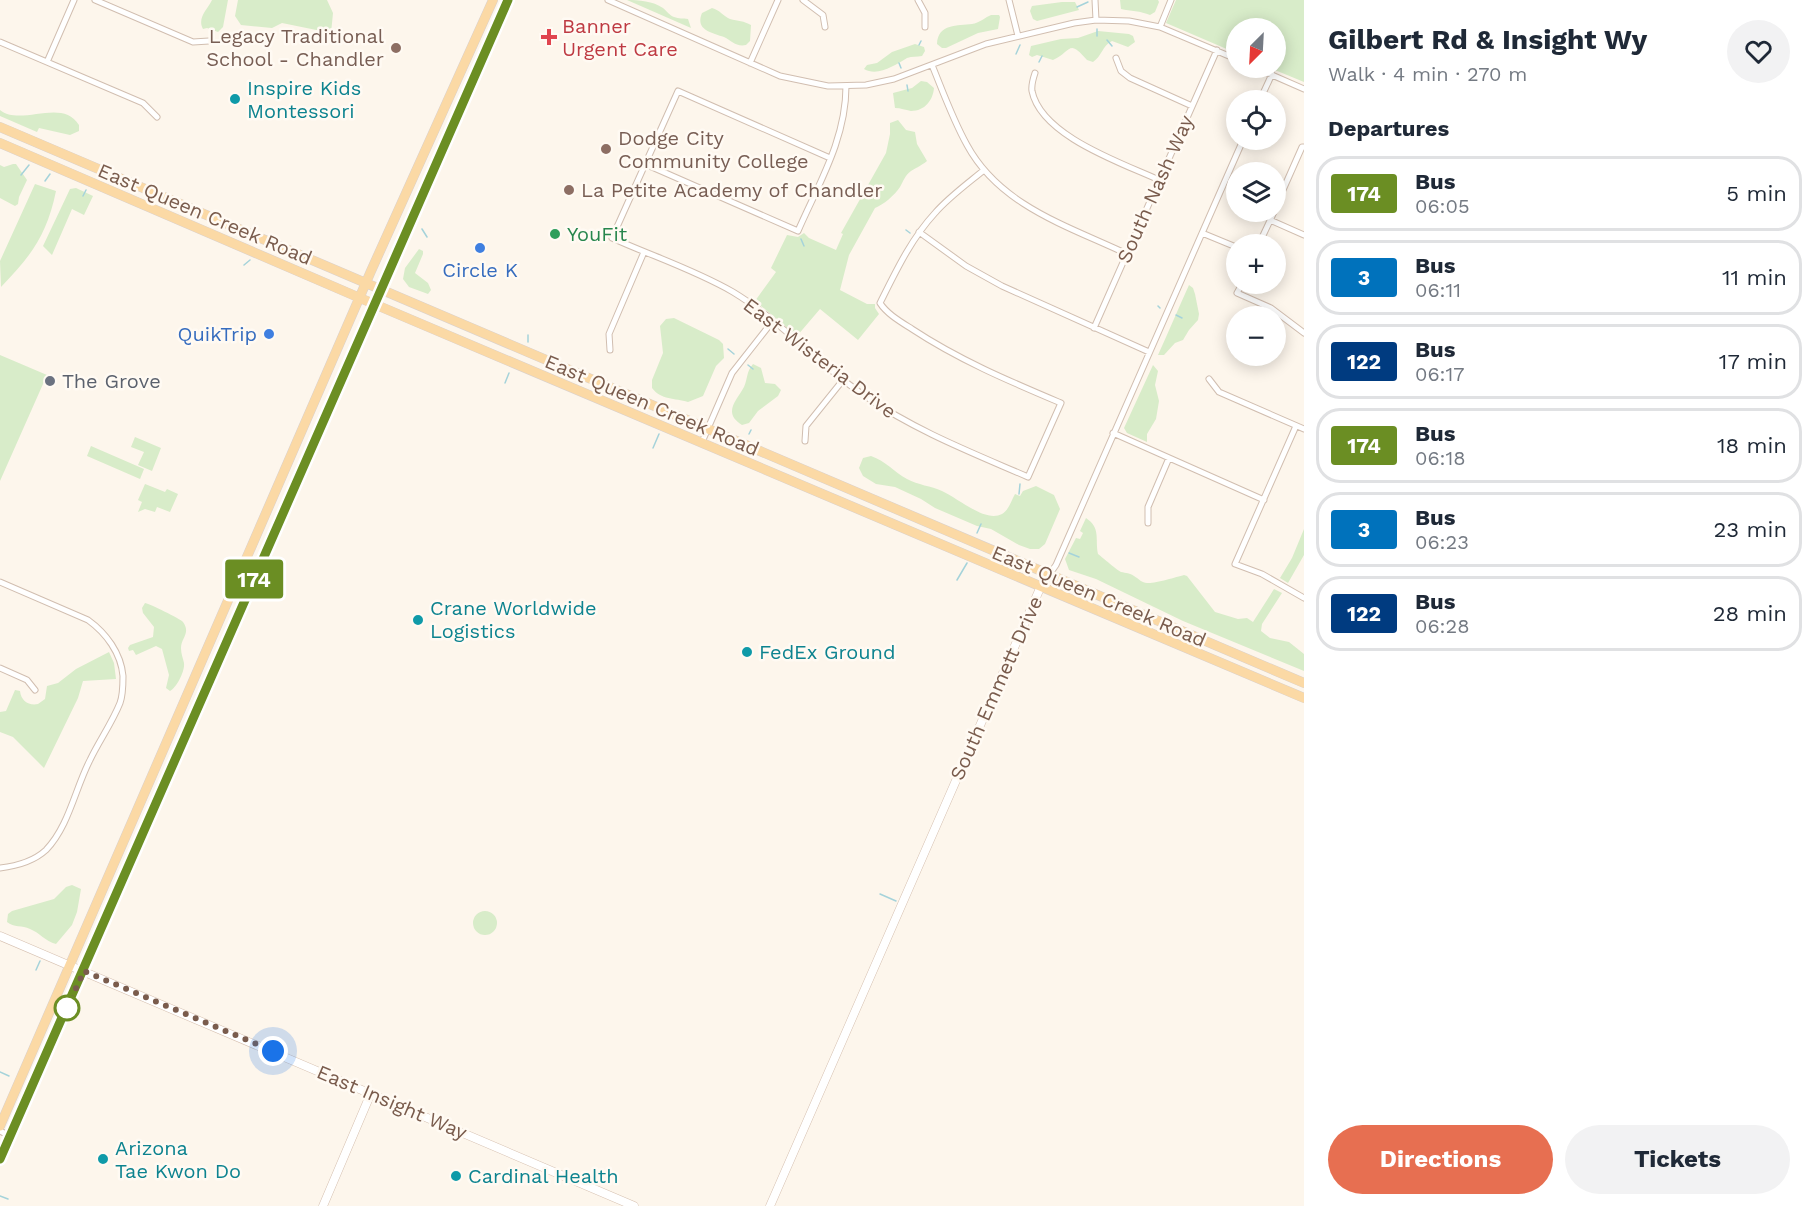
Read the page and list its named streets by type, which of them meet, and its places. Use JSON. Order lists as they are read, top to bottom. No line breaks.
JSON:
{"streets":{"main road":["East Queen Creek Road"],"street":["South Nash Way","East Wisteria Drive","South Emmett Drive","East Insight Way"]},"crossings":[["East Queen Creek Road","South Emmett Drive"]],"places":{"health":["Banner Urgent Care"],"other":["Legacy Traditional School - Chandler","Inspire Kids Montessori","Dodge City Community College","La Petite Academy of Chandler","YouFit","Circle K","QuikTrip","The Grove","Crane Worldwide Logistics","FedEx Ground","Arizona Tae Kwon Do","Cardinal Health"]},"lines":["bus line 174"],"north":"bottom left","page":{"on_map":"174","heading":[["Gilbert Rd & Insight Wy","Walk · 4 min · 270 m"],"Departures"],"map_buttons":["+","−"],"list":[{"mark":"174","name":"Bus","note":"06:05","value":"5 min"},{"mark":"3","name":"Bus","note":"06:11","value":"11 min"},{"mark":"122","name":"Bus","note":"06:17","value":"17 min"},{"mark":"174","name":"Bus","note":"06:18","value":"18 min"},{"mark":"3","name":"Bus","note":"06:23","value":"23 min"},{"mark":"122","name":"Bus","note":"06:28","value":"28 min"}],"buttons":["Directions","Tickets"]}}
